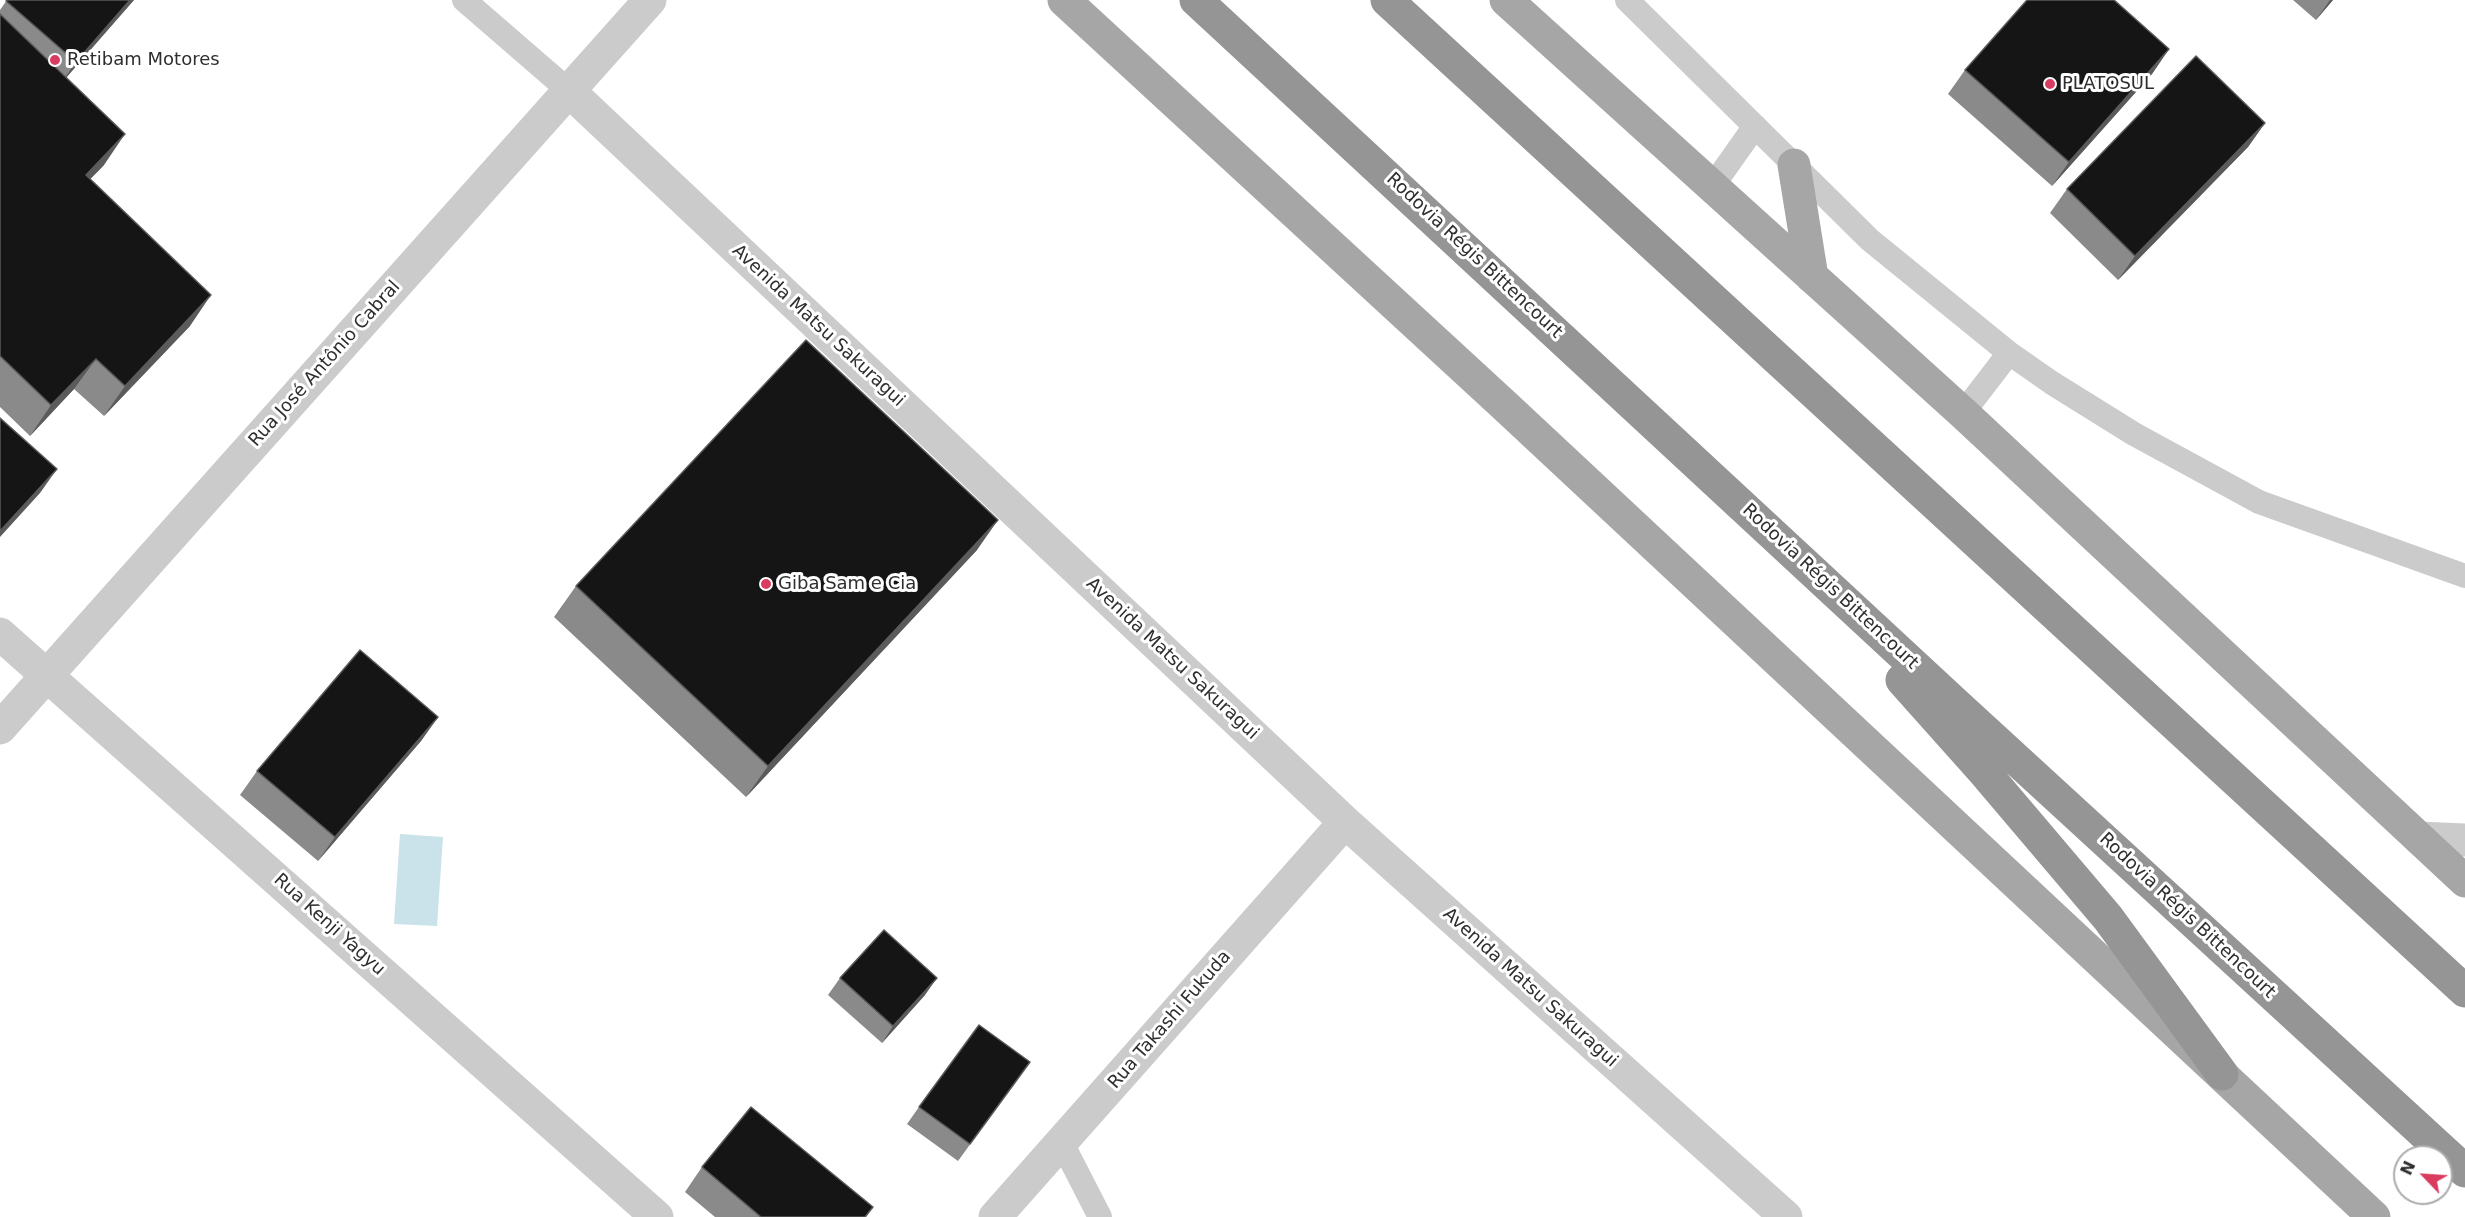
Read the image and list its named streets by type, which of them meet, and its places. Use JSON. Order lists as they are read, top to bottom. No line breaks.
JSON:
{"streets":{"highway":["Rodovia Régis Bittencourt"],"street":["Avenida Matsu Sakuragui","Rua José Antônio Cabral","Rua Kenji Yagyu","Rua Takashi Fukuda"]},"crossings":[["Avenida Matsu Sakuragui","Rua José Antônio Cabral"],["Avenida Matsu Sakuragui","Rua Takashi Fukuda"],["Rua José Antônio Cabral","Rua Kenji Yagyu"]],"places":["Retibam Motores","PLATOSUL","Giba Sam e Cia"],"north":"top left"}
